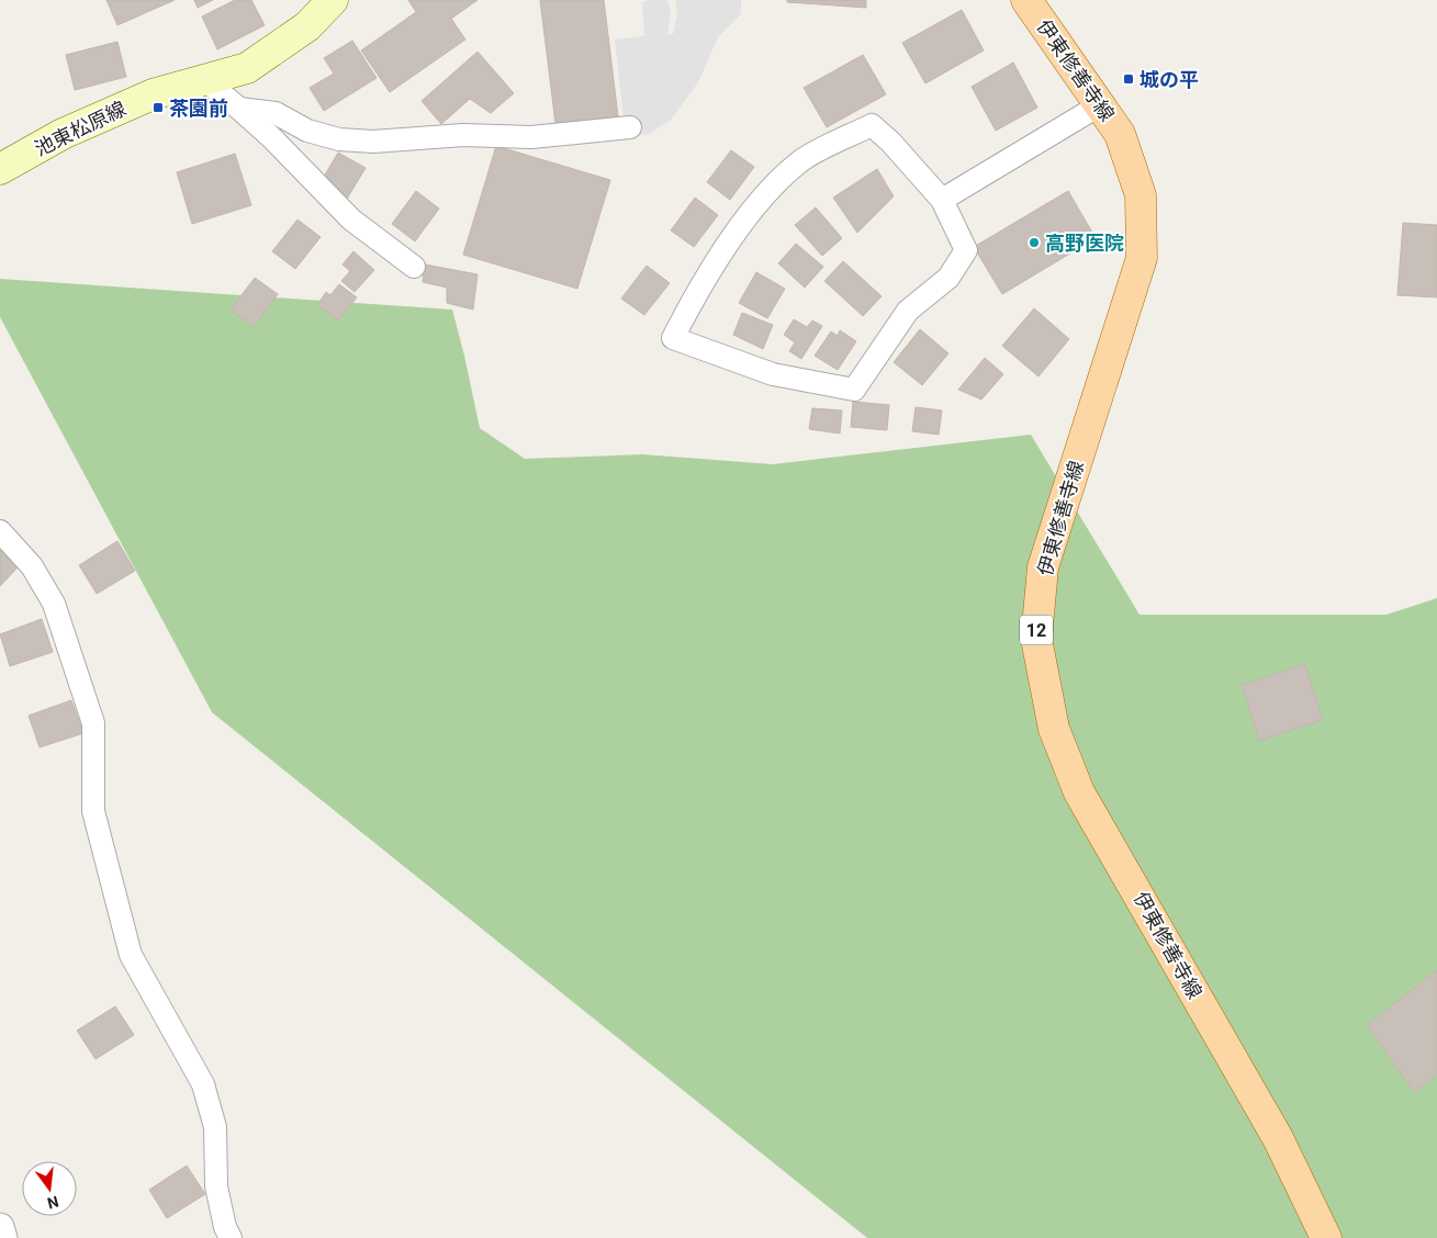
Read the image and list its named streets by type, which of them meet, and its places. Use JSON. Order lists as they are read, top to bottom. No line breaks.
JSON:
{"streets":{"main road":["伊東修善寺線","池東松原線","12"]},"places":{"transit":["城の平","茶園前"],"other":["高野医院"]},"north":"bottom"}
